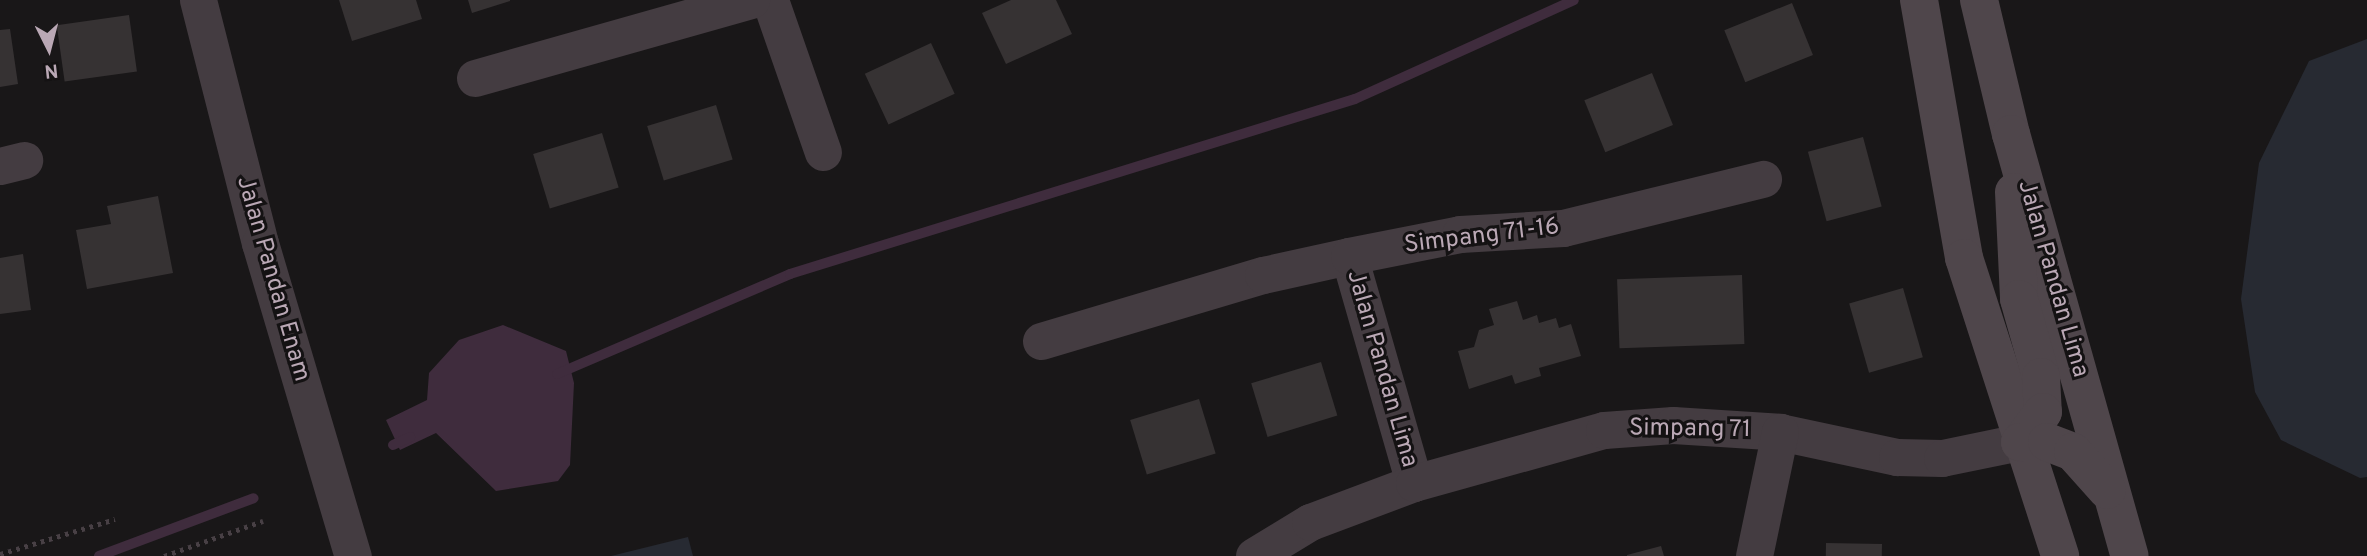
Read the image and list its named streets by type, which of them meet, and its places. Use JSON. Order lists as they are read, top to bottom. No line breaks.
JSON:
{"streets":{"main road":["Jalan Pandan Lima"],"street":["Simpang 71-16","Jalan Pandan Enam","Simpang 71"]},"crossings":[["Simpang 71-16","Jalan Pandan Lima"],["Jalan Pandan Lima","Simpang 71"]],"north":"bottom"}
